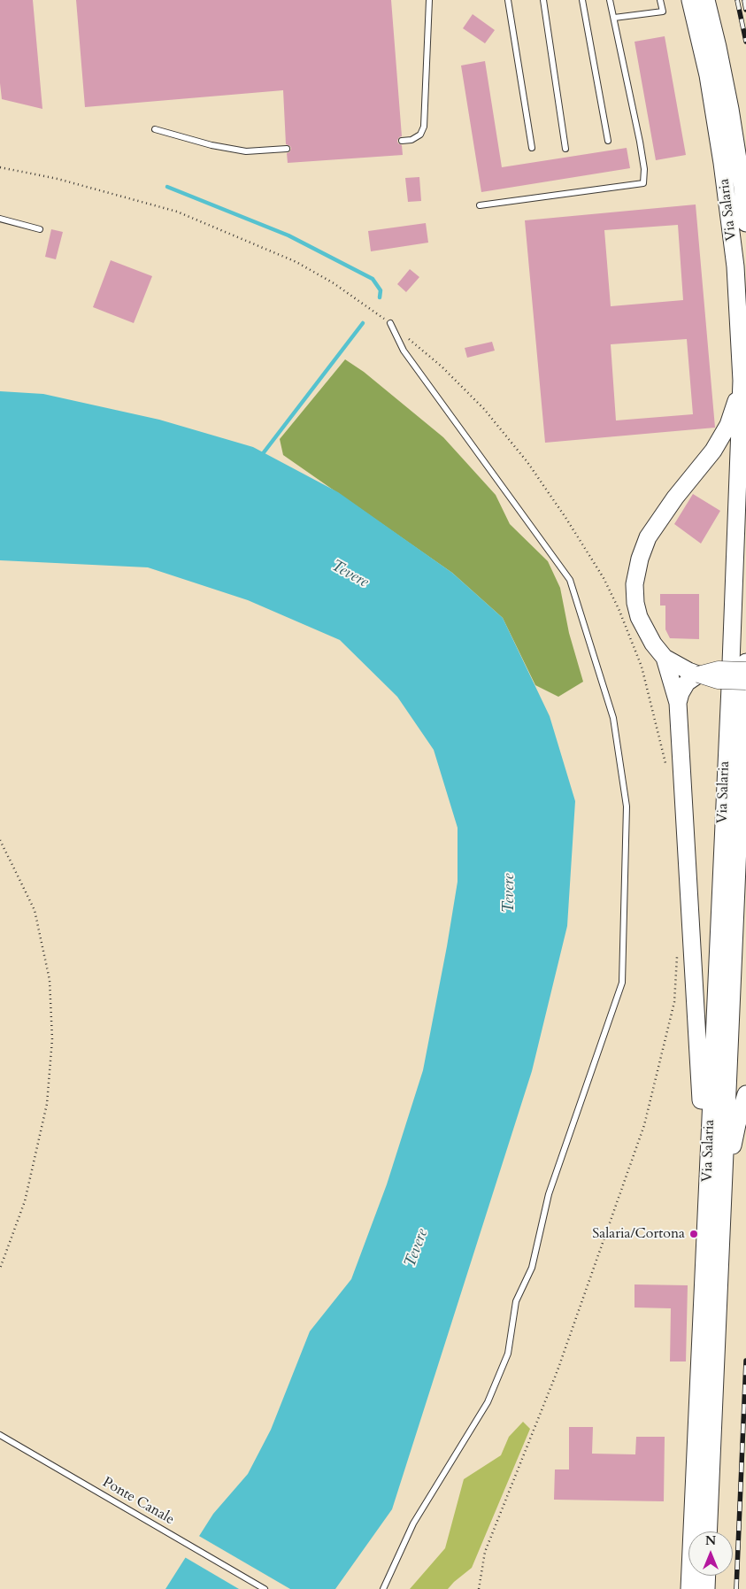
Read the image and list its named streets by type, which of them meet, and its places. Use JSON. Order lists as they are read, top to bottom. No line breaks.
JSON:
{"streets":{"main road":["Via Salaria"],"lane":["Ponte Canale"]},"water":["Tevere"],"places":["Salaria/Cortona"],"north":"top"}
